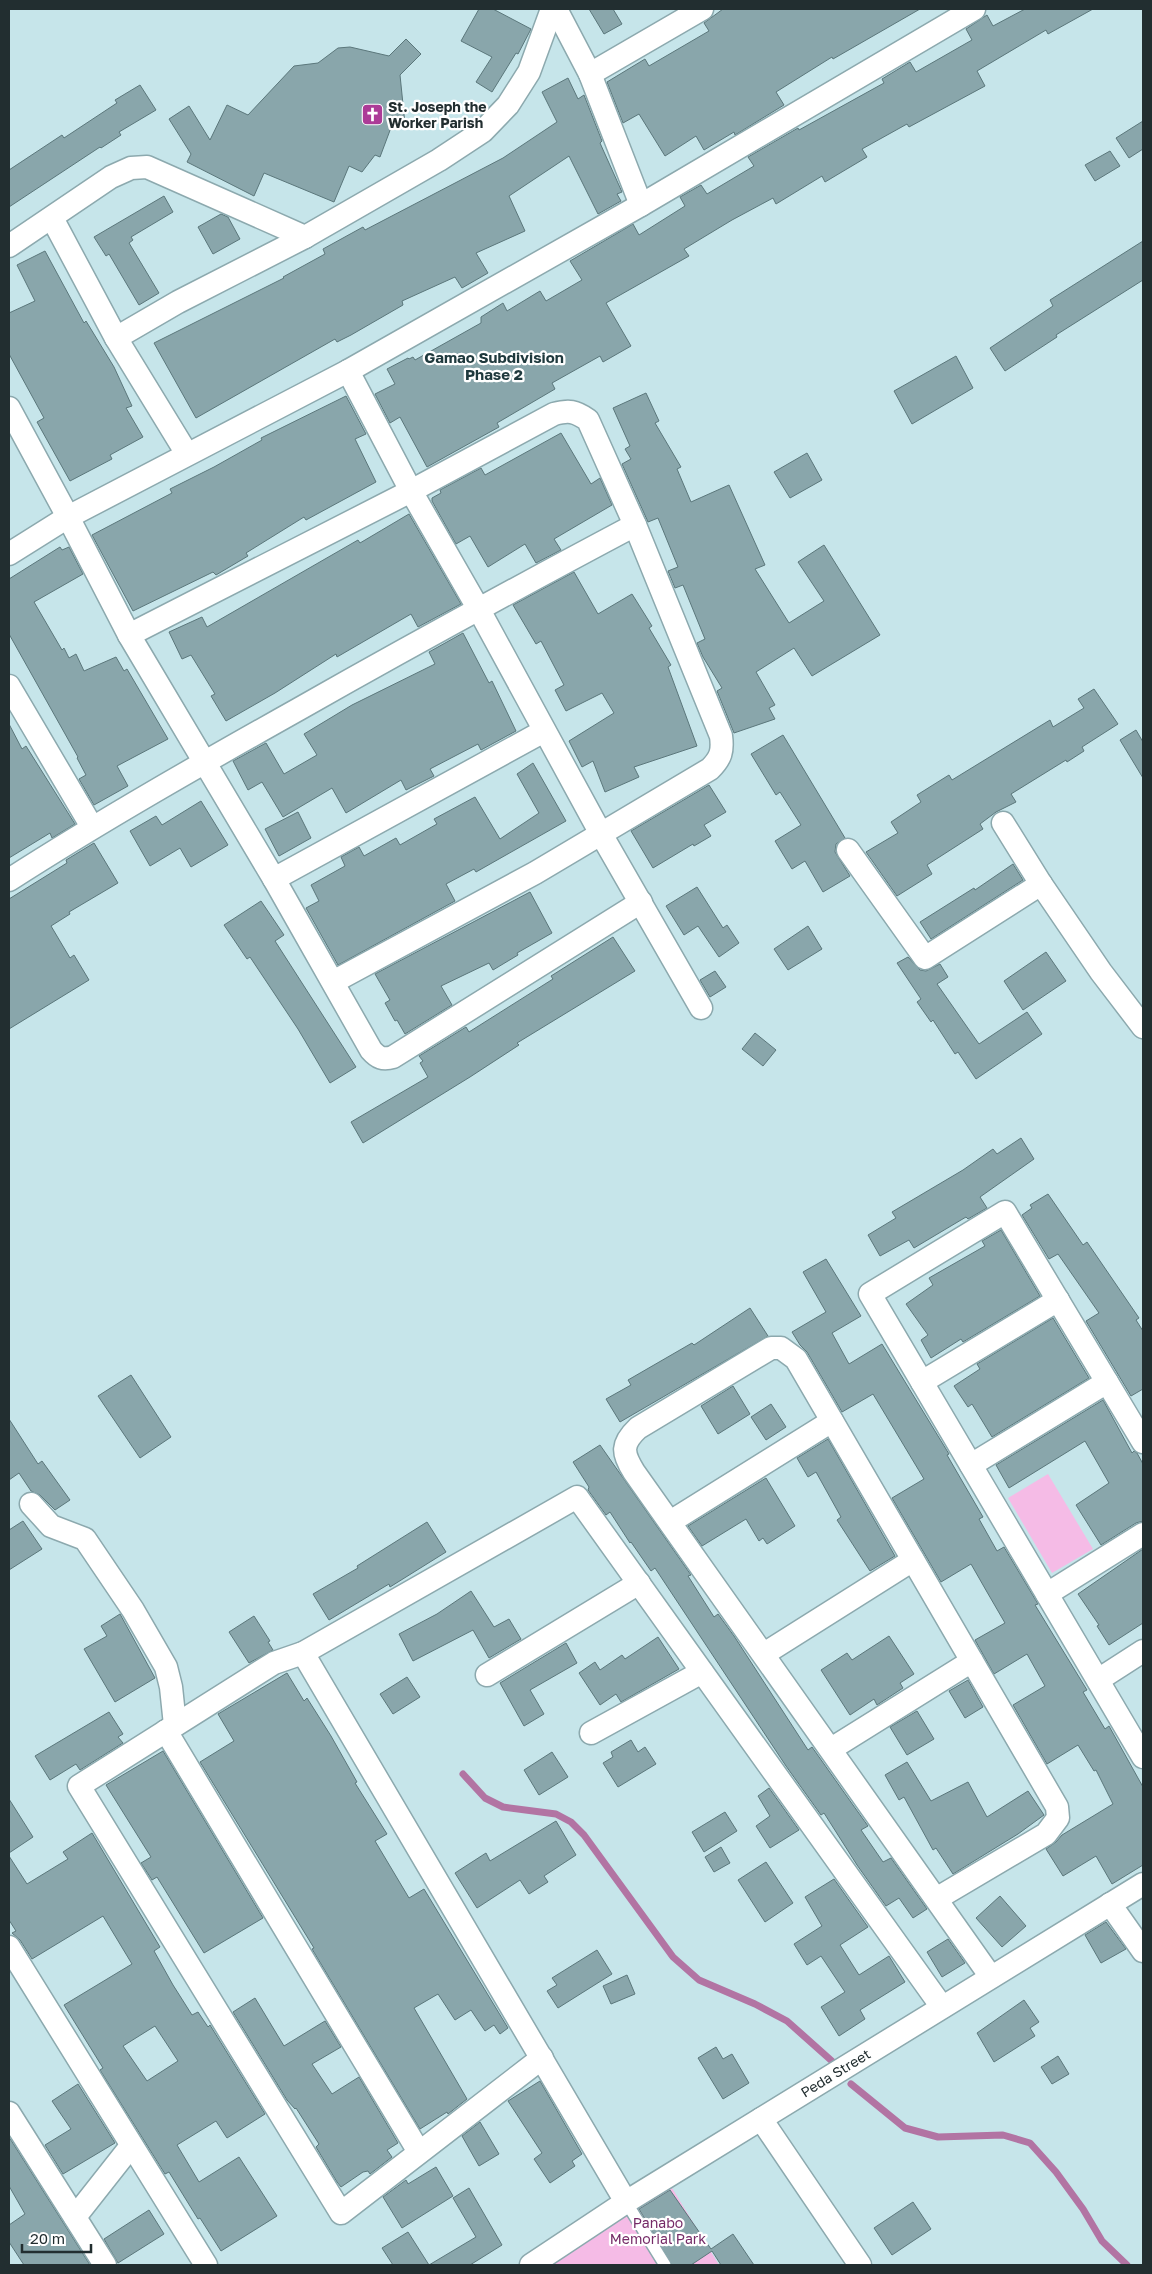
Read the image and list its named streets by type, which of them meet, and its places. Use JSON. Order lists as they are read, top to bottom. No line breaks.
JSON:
{"streets":{"street":["Peda Street"]},"districts":["Gamao Subdivision Phase 2"],"parks":["Panabo Memorial Park"],"places":{"church":["St. Joseph the Worker Parish"]},"scale_bar":"20 m"}
